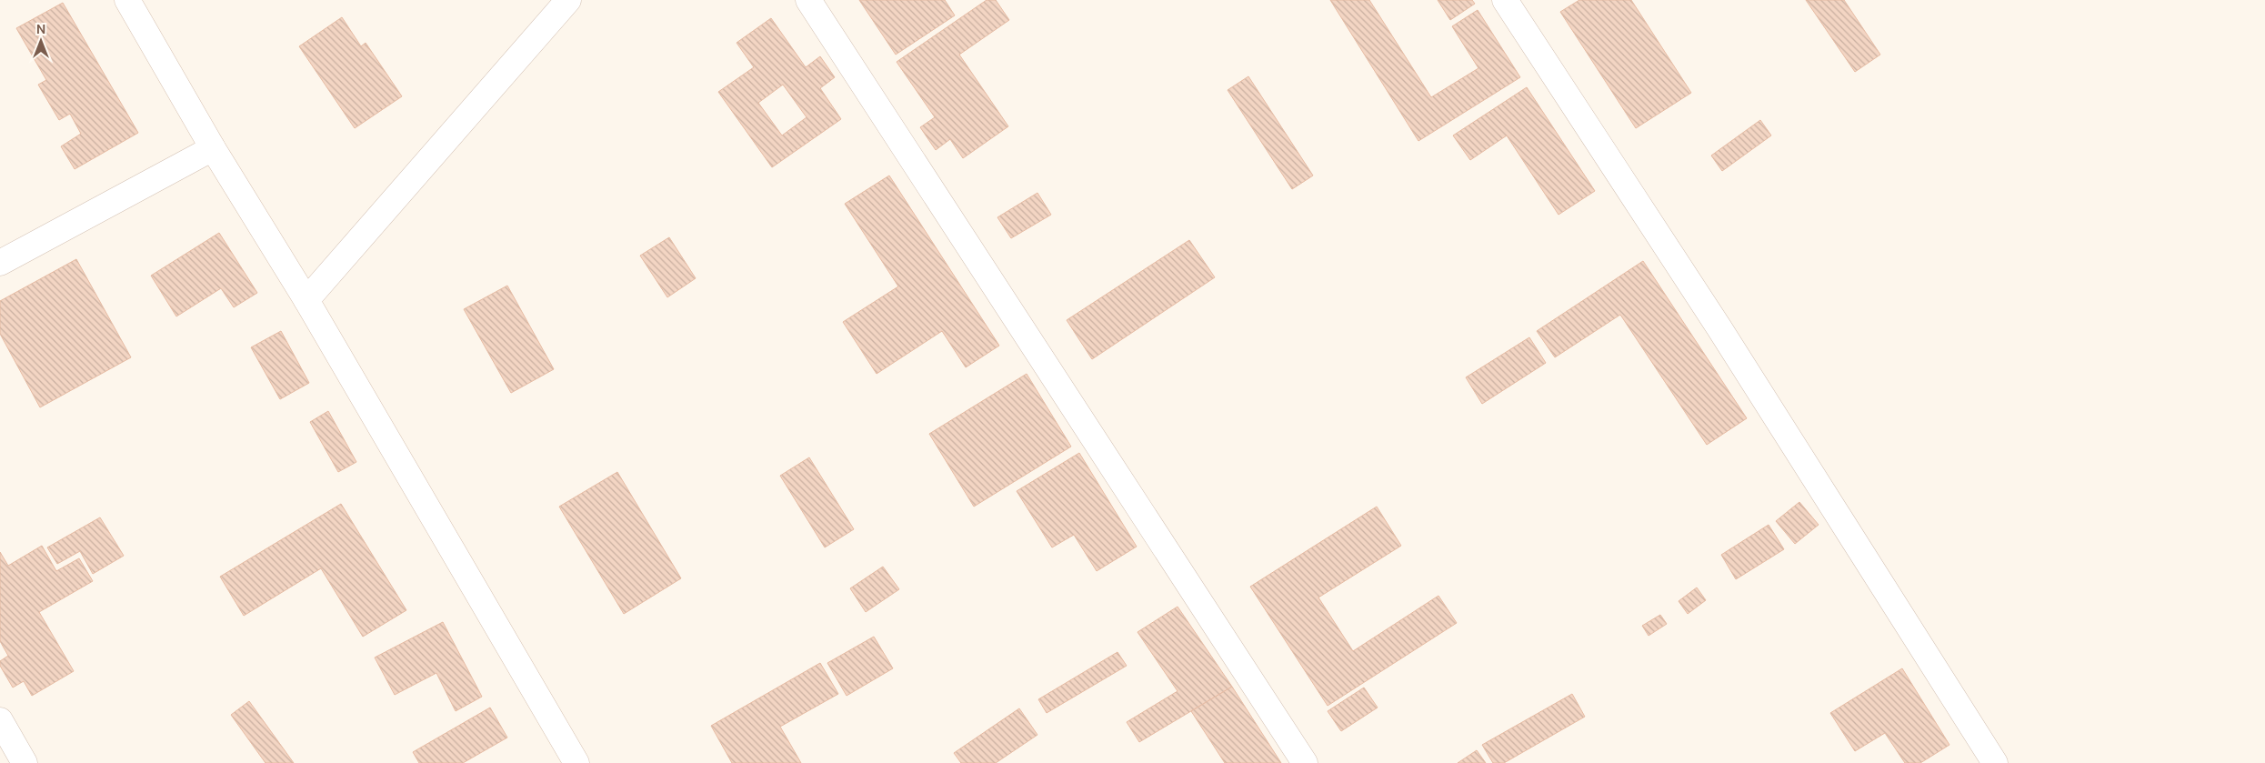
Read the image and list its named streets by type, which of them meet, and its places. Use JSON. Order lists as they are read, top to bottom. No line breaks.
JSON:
{"north":"top"}
